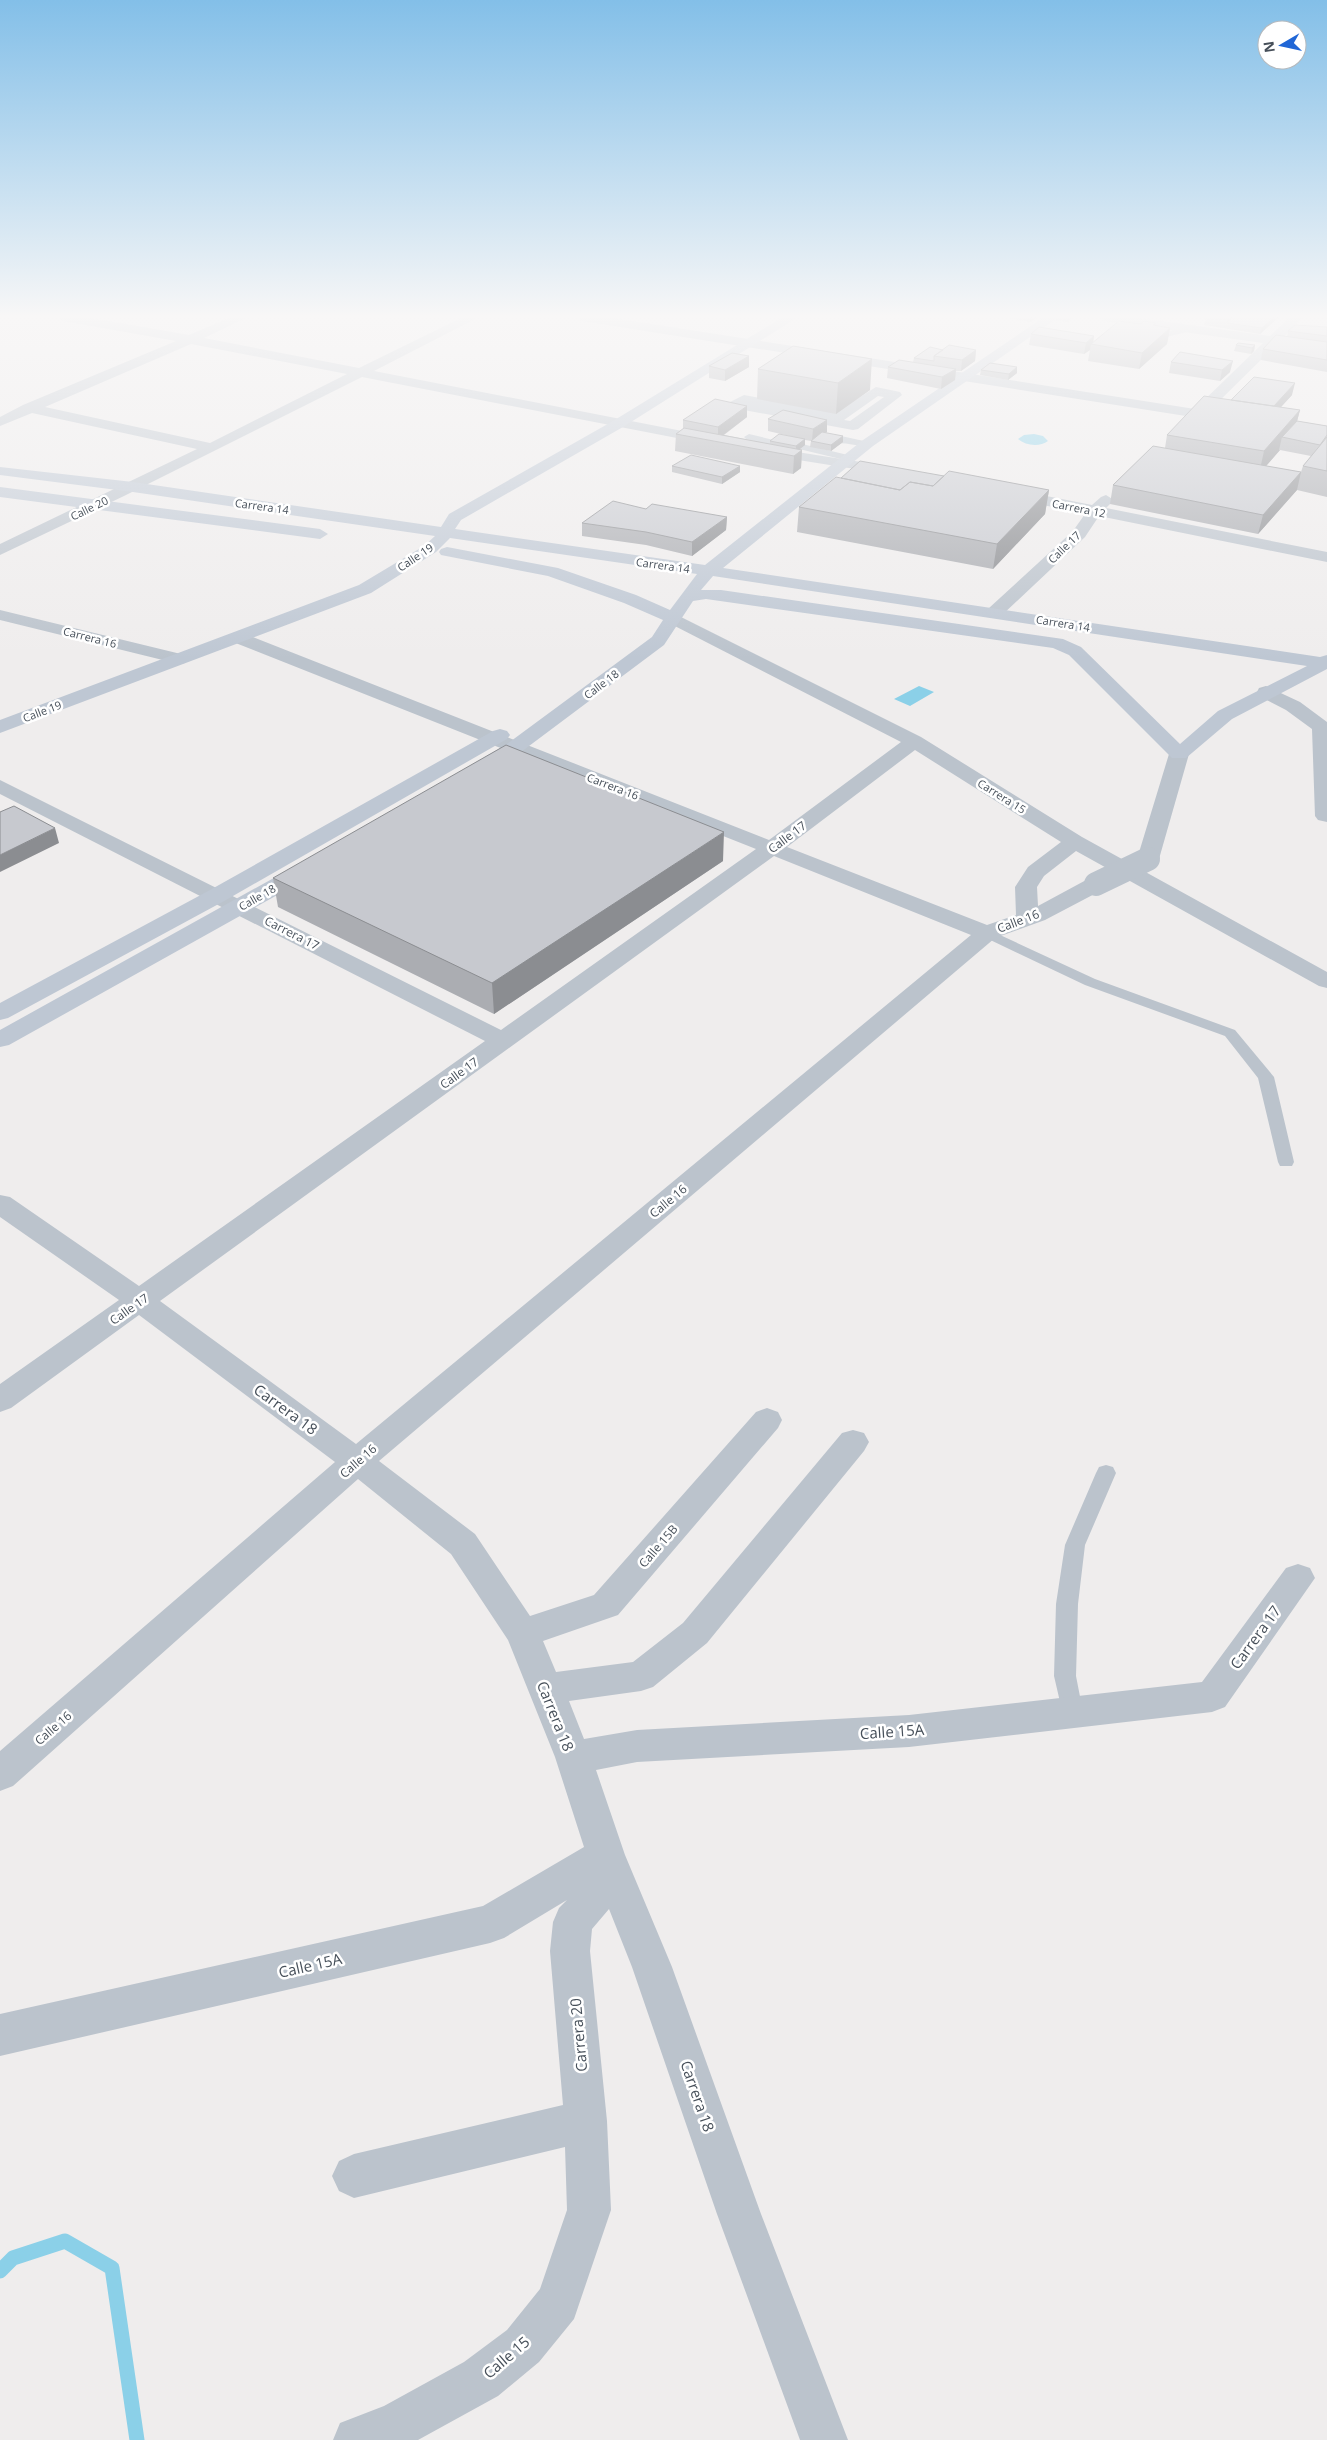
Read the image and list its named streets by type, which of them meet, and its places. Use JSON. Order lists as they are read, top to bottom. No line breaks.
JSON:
{"streets":{"street":["Carrera 14","Calle 20","Carrera 12","Calle 17","Calle 19","Carrera 16","Calle 18","Carrera 15","Calle 16","Carrera 17","Carrera 18","Calle 15B","Calle 15A","Carrera 20","Calle 15"]},"crossings":[["Carrera 14","Calle 20"],["Carrera 14","Calle 17"],["Carrera 14","Calle 19"],["Carrera 14","Calle 18"],["Carrera 14","Calle 16"],["Carrera 12","Calle 17"],["Calle 17","Carrera 16"],["Calle 17","Carrera 15"],["Calle 17","Carrera 17"],["Calle 17","Carrera 18"],["Calle 19","Carrera 16"],["Carrera 16","Calle 18"],["Carrera 16","Calle 16"],["Calle 18","Carrera 15"],["Calle 18","Carrera 17"],["Calle 16","Carrera 18"],["Carrera 17","Calle 15A"],["Carrera 18","Calle 15B"],["Carrera 18","Calle 15A"],["Carrera 18","Carrera 20"],["Calle 15A","Carrera 20"],["Carrera 20","Calle 15"]],"north":"left"}
